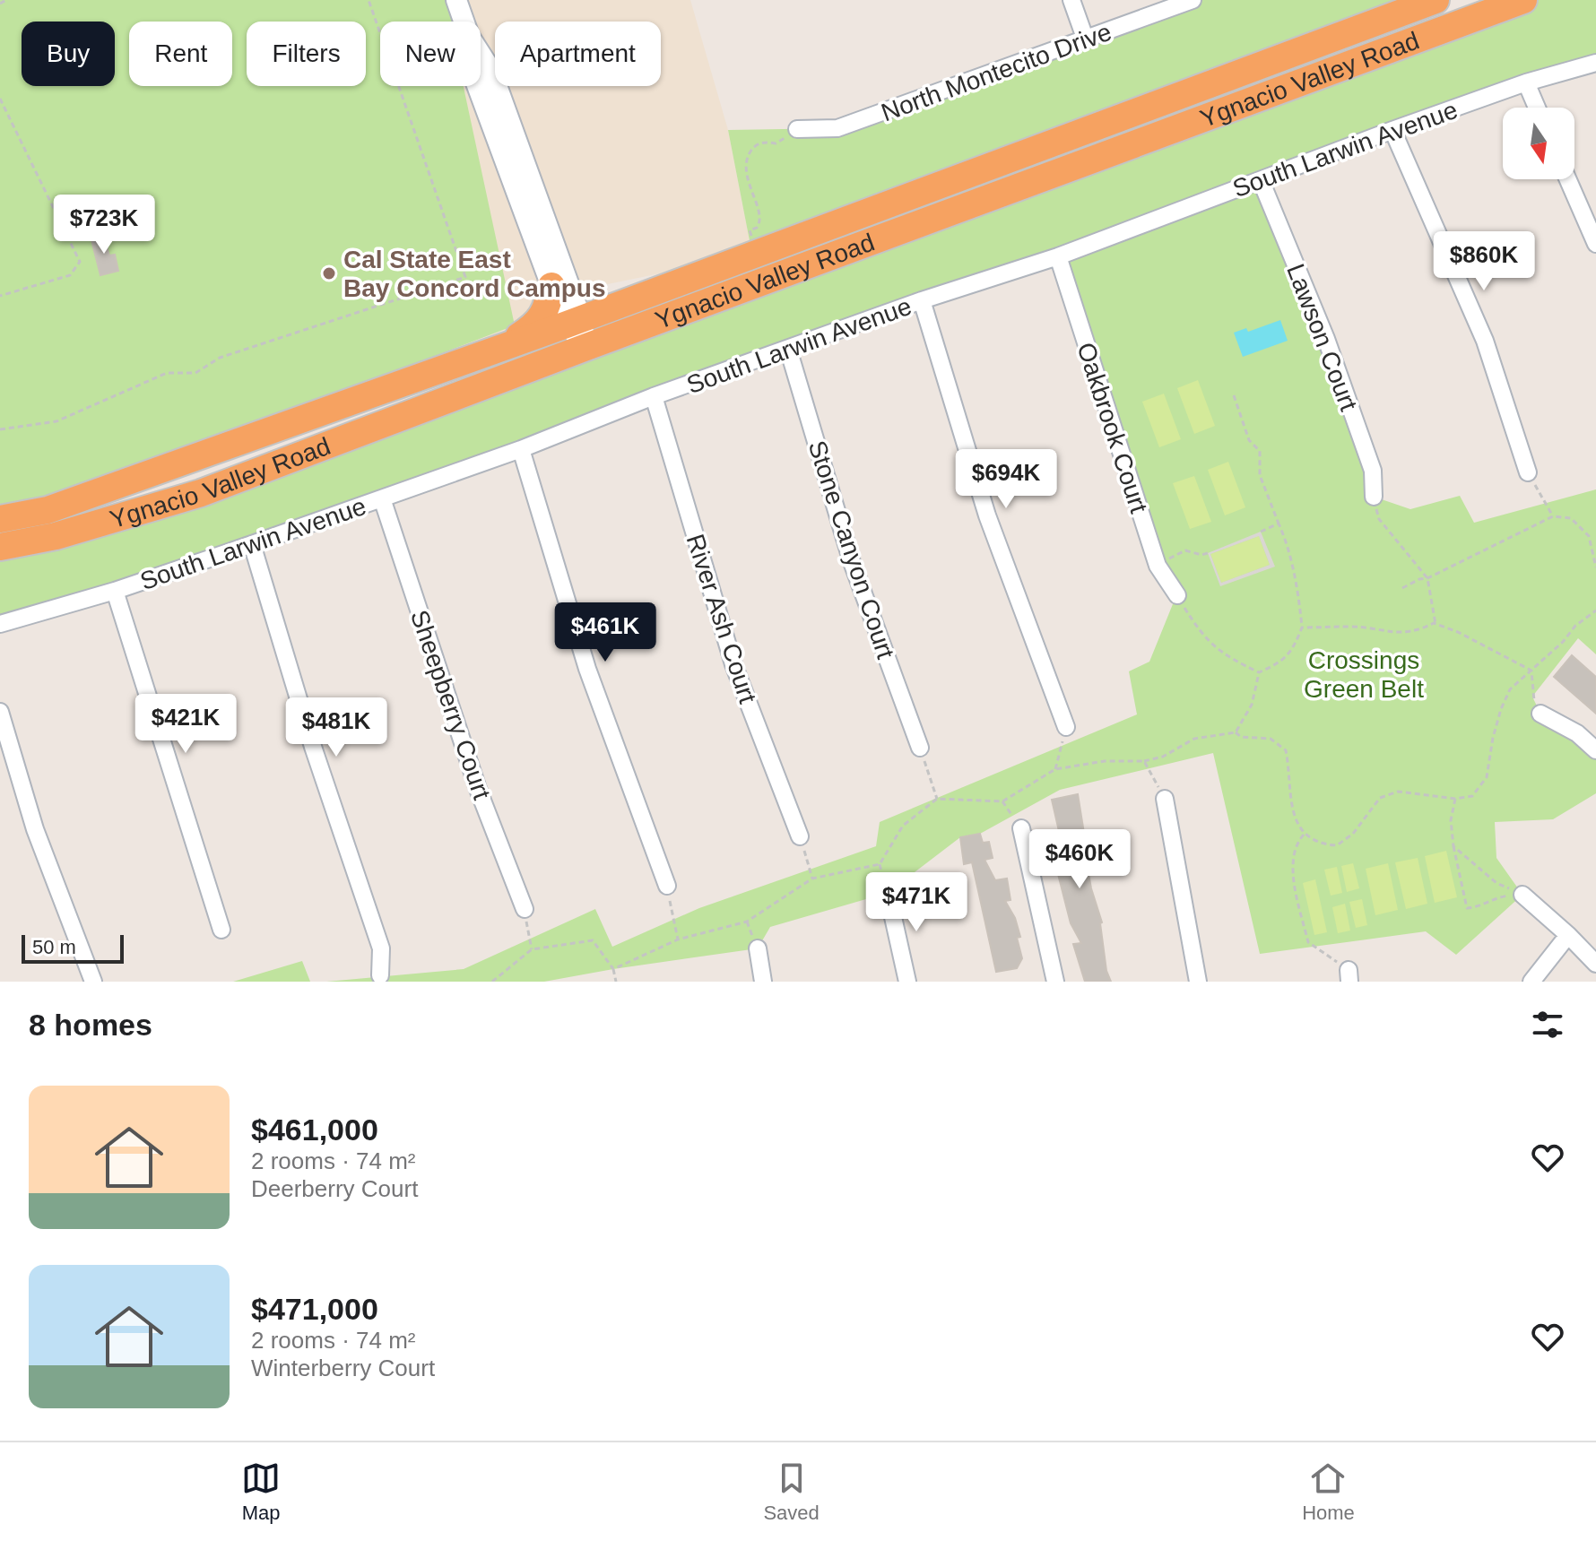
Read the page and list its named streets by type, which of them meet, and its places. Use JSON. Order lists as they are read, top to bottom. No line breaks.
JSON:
{"streets":{"highway":["Ygnacio Valley Road"],"street":["North Montecito Drive","South Larwin Avenue","Lawson Court","Oakbrook Court","Stone Canyon Court","River Ash Court","Sheepberry Court"]},"crossings":[["South Larwin Avenue","Lawson Court"],["South Larwin Avenue","Oakbrook Court"],["South Larwin Avenue","Stone Canyon Court"],["South Larwin Avenue","River Ash Court"],["South Larwin Avenue","Sheepberry Court"]],"parks":["Crossings Green Belt"],"places":["Cal State East Bay Concord Campus"],"scale_bar":"50 m","north":"bottom","page":{"chip":["Buy","Rent","Filters","New","Apartment"],"price":["$723K","$860K","$694K","$461K","$421K","$481K","$460K","$471K"],"scale":"50 m","heading":"8 homes","list":[{"name":"$461,000","note":"2 rooms · 74 m² · Deerberry Court"},{"name":"$471,000","note":"2 rooms · 74 m² · Winterberry Court"}],"tabs":["Map","Saved","Home"]}}
